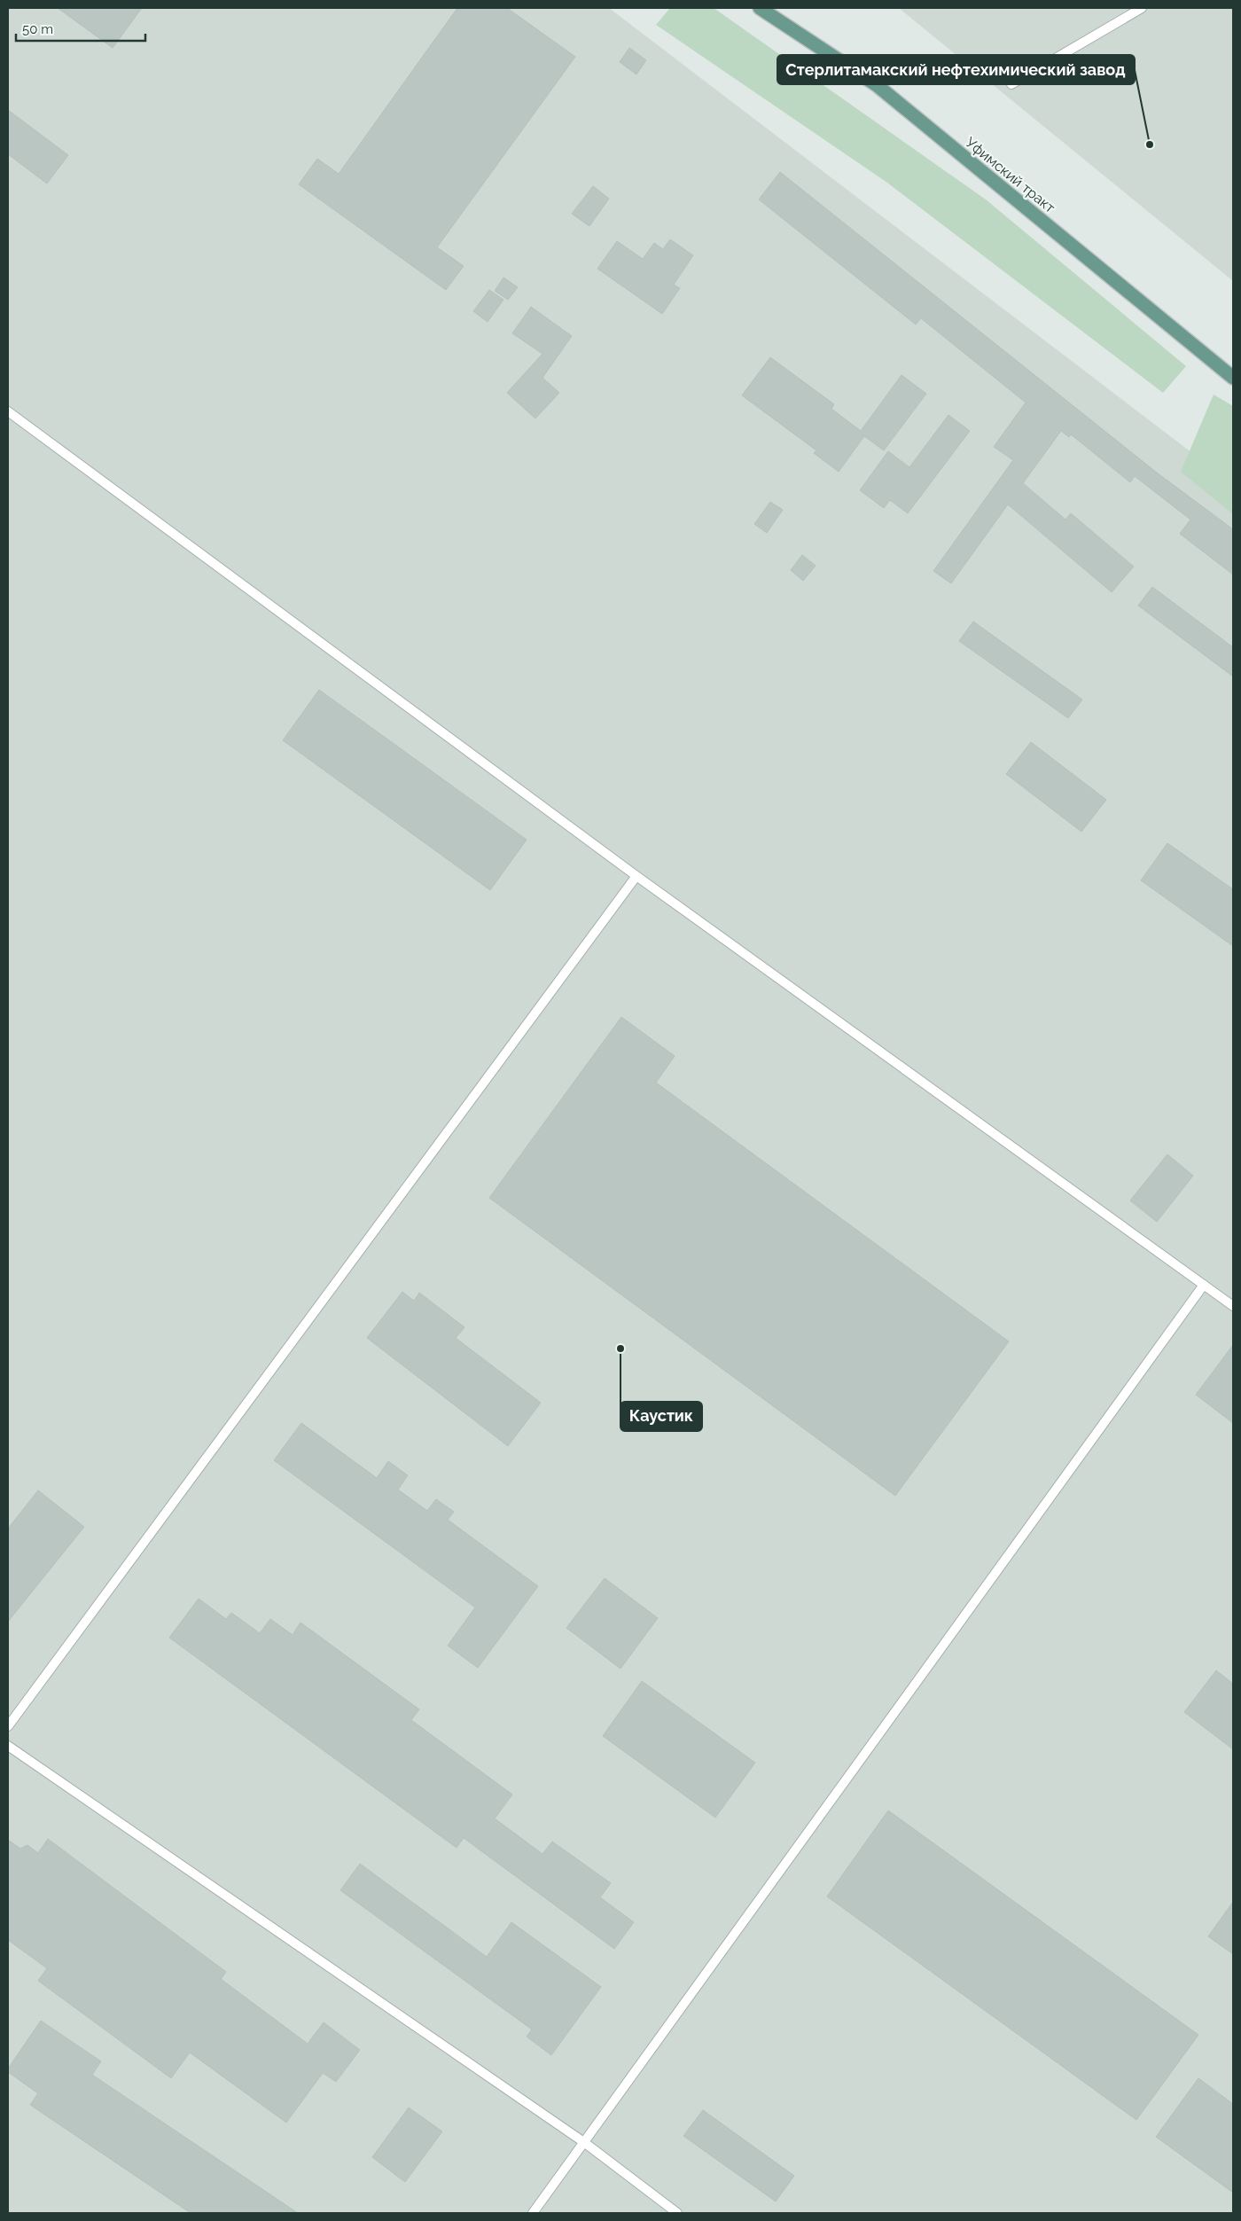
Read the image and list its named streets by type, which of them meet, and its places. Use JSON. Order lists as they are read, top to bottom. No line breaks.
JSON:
{"streets":{"main road":["Уфимский тракт"]},"places":["Стерлитамакский нефтехимический завод","Каустик"],"scale_bar":"50 m"}
